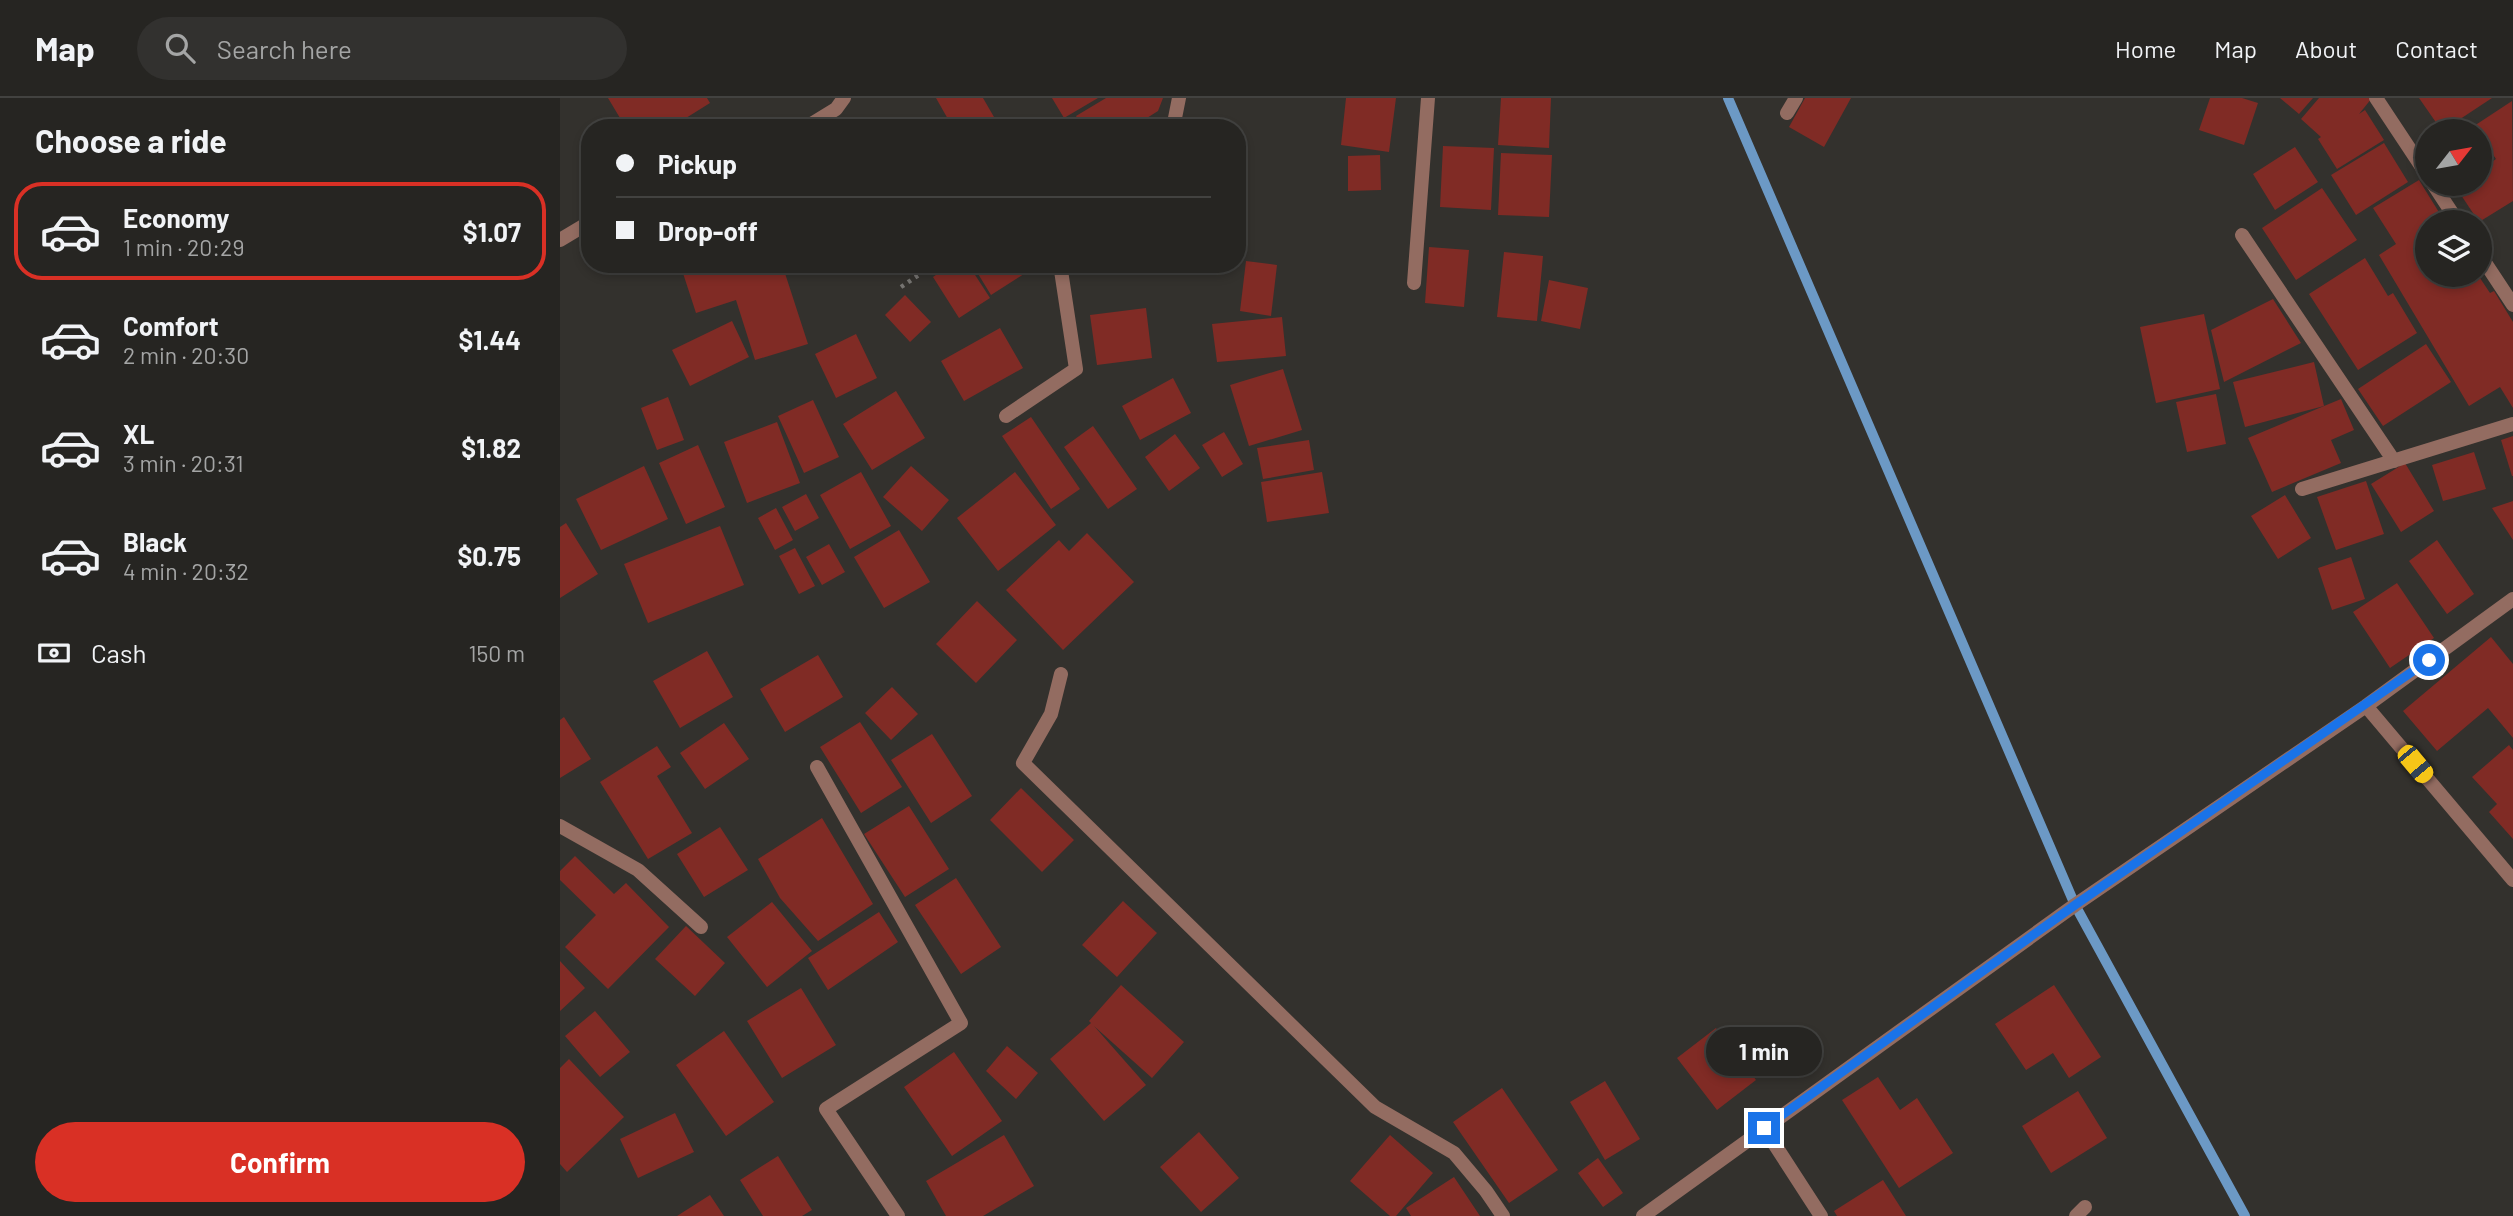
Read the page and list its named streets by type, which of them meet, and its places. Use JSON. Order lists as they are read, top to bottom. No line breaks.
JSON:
{"north":"top right","page":{"header":"Map","search":"Search here","nav":["Home","Map","About","Contact"],"heading":"Choose a ride","banner":["Pickup","Drop-off"],"list":[{"name":"Economy","note":"1 min · 20:29","value":"$1.07"},{"name":"Comfort","note":"2 min · 20:30","value":"$1.44"},{"name":"XL","note":"3 min · 20:31","value":"$1.82"},{"name":"Black","note":"4 min · 20:32","value":"$0.75"}],"pay":["Cash","150 m"],"bubble":"1 min","buttons":"Confirm"}}
